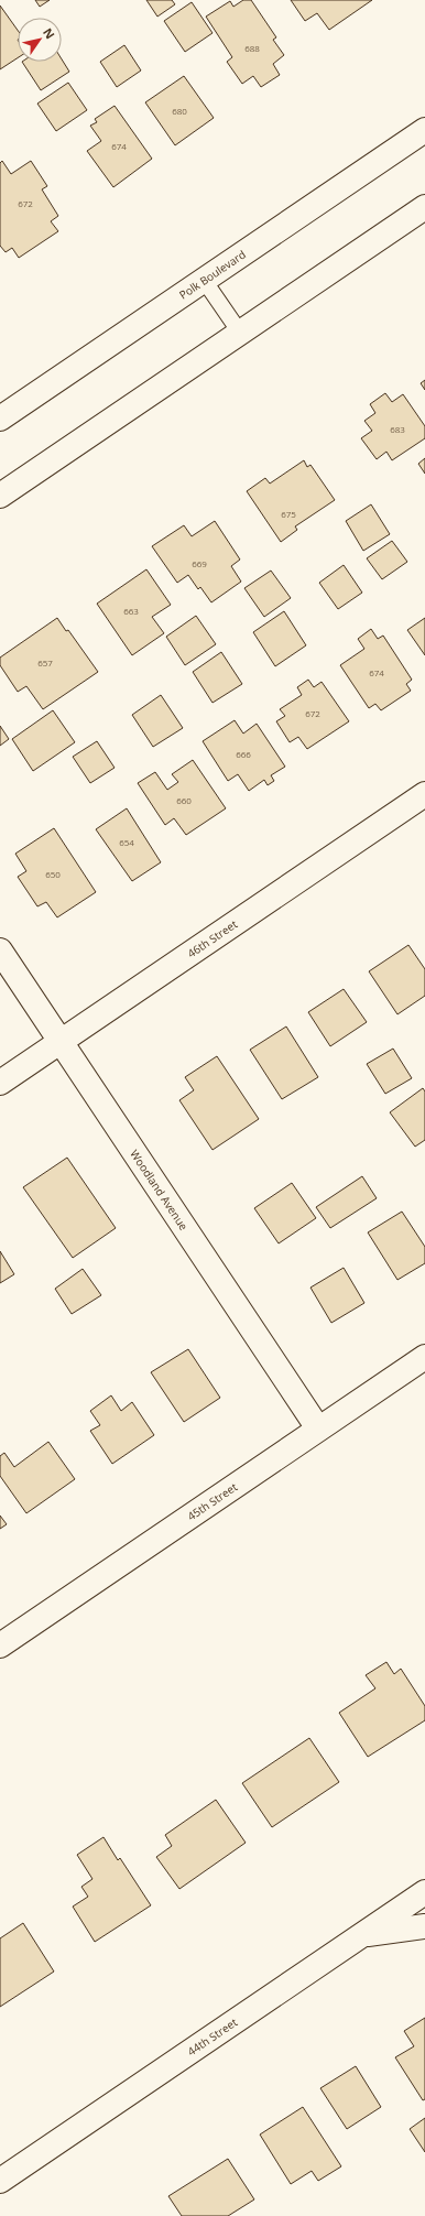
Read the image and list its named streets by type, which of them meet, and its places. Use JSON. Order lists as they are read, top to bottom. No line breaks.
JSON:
{"streets":{"street":["Polk Boulevard","46th Street","Woodland Avenue","45th Street","44th Street"]},"crossings":[["46th Street","Woodland Avenue"],["Woodland Avenue","45th Street"]],"house_numbers":["688","680","674","672","683","675","669","663","657","674","672","666","660","654","650"],"north":"top right"}
